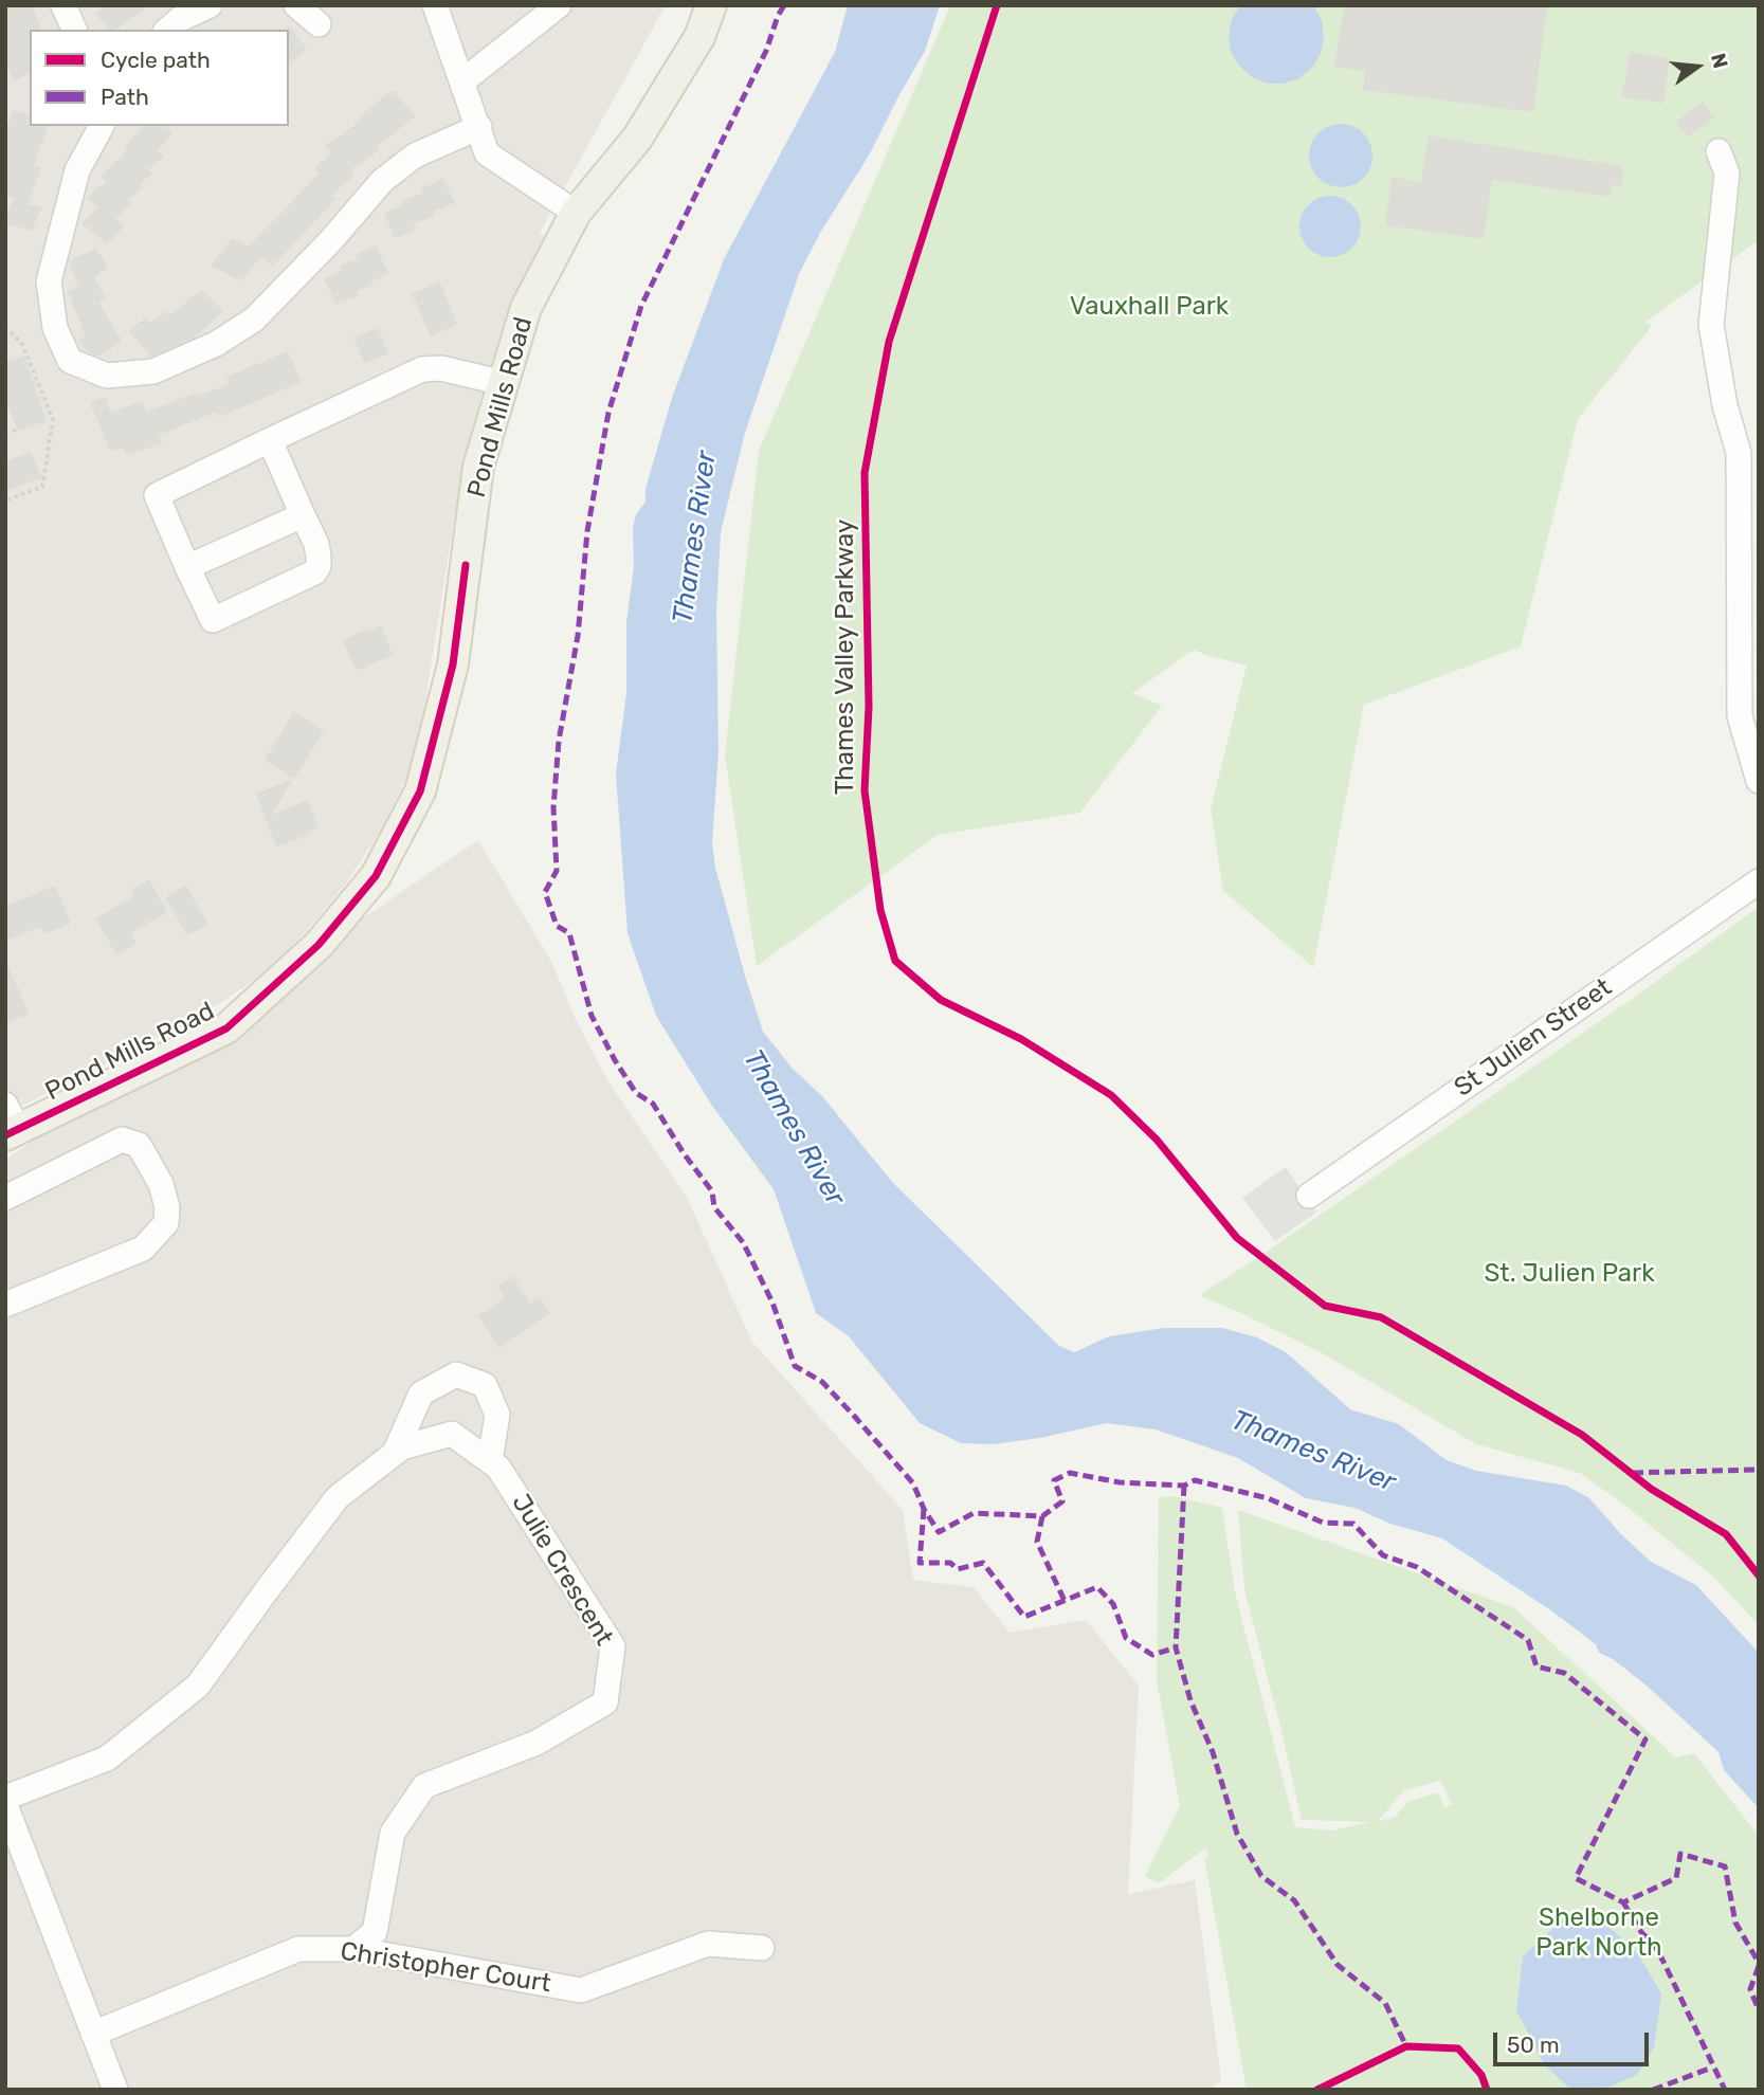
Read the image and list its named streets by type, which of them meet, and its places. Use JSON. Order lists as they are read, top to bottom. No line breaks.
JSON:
{"streets":{"main road":["Pond Mills Road"],"street":["St Julien Street","Julie Crescent","Christopher Court"],"cycle path":["Thames Valley Parkway"]},"crossings":[["Julie Crescent","Christopher Court"]],"water":["Thames River"],"parks":["Vauxhall Park","St. Julien Park","Shelborne Park North"],"legend":["Cycle path","Path"],"scale_bar":"50 m","north":"right"}
